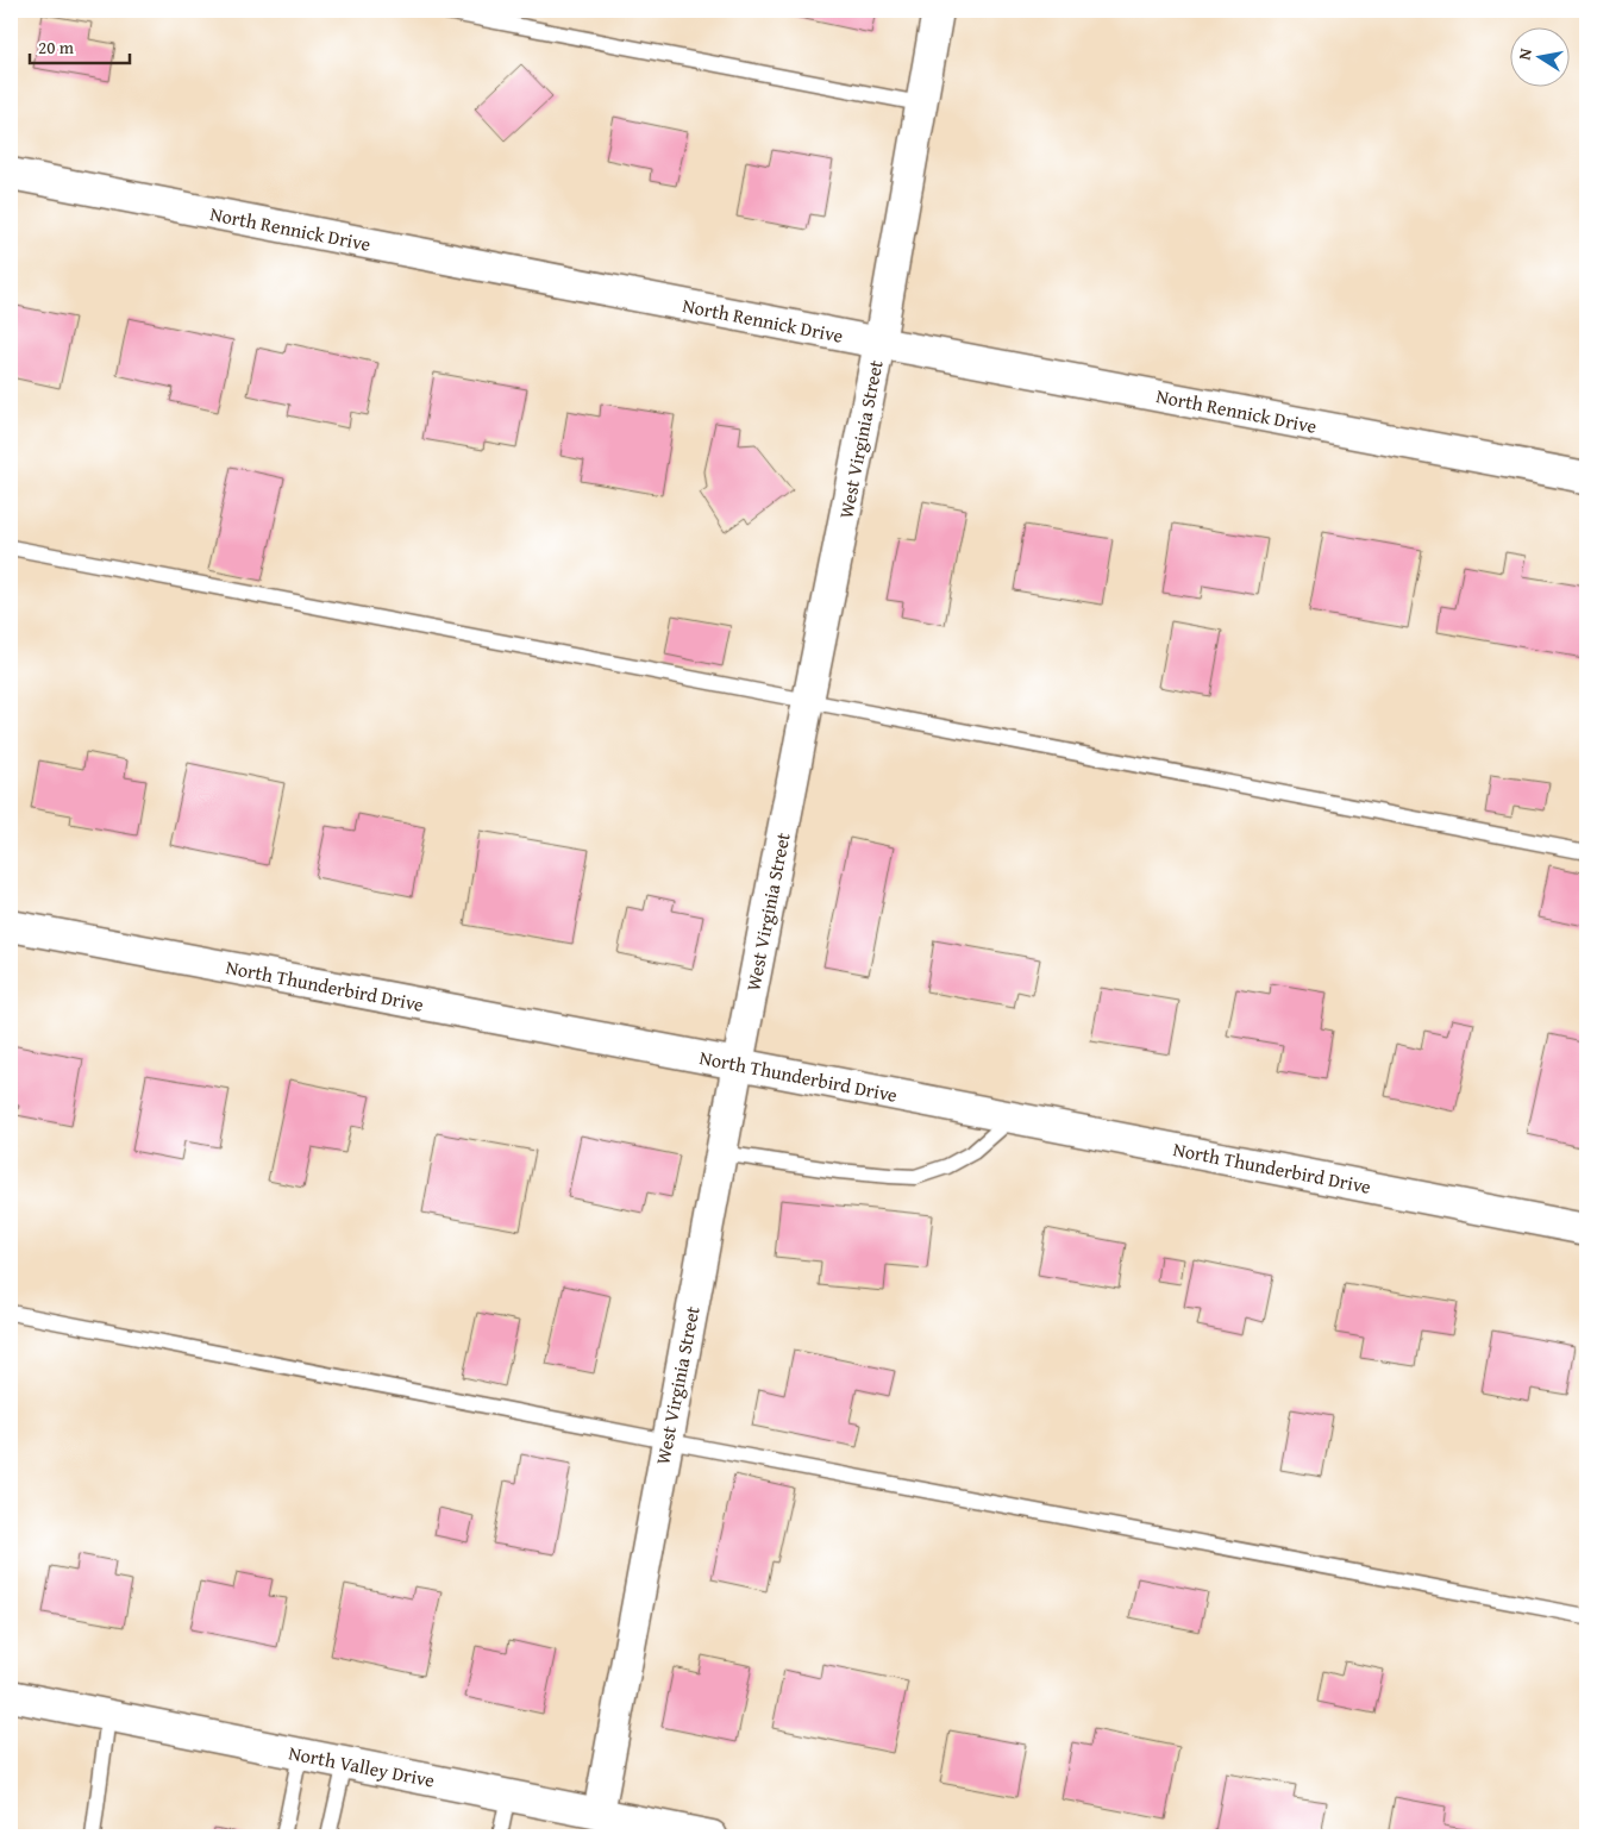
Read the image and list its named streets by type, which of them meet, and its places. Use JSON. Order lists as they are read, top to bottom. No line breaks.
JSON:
{"streets":{"street":["North Rennick Drive","West Virginia Street","North Thunderbird Drive","North Valley Drive"]},"crossings":[["North Rennick Drive","West Virginia Street"],["West Virginia Street","North Thunderbird Drive"],["West Virginia Street","North Valley Drive"]],"scale_bar":"20 m","north":"left"}
